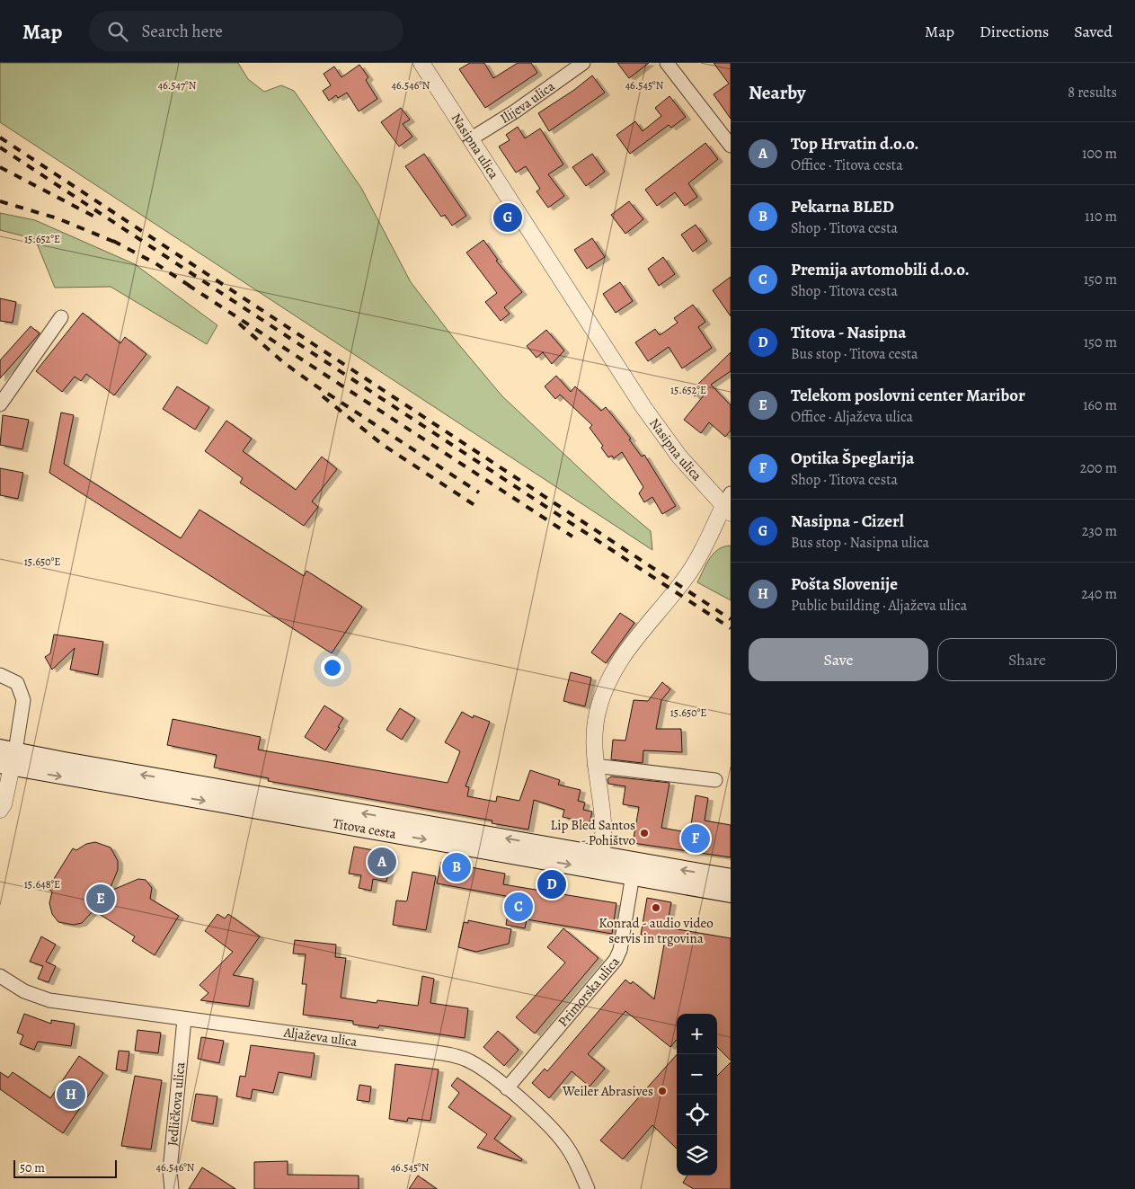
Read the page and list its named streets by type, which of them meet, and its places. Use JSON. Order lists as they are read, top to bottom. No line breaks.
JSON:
{"streets":{"main road":["Titova cesta"],"street":["Ilijeva ulica","Nasipna ulica","Primorska ulica","Aljaževa ulica","Jedličkova ulica"]},"crossings":[["Ilijeva ulica","Nasipna ulica"],["Nasipna ulica","Titova cesta"],["Titova cesta","Primorska ulica"],["Primorska ulica","Aljaževa ulica"],["Aljaževa ulica","Jedličkova ulica"]],"places":["Lip Bled Santos - Pohištvo","Konrad - audio video servis in trgovina","Weiler Abrasives"],"scale_bar":"50 m","page":{"header":"Map","search":"Search here","nav":["Map","Directions","Saved"],"heading":["Nearby","8 results"],"list":[{"mark":"A","name":"Top Hrvatin d.o.o.","note":"Office · Titova cesta","value":"100 m"},{"mark":"B","name":"Pekarna BLED","note":"Shop · Titova cesta","value":"110 m"},{"mark":"C","name":"Premija avtomobili d.o.o.","note":"Shop · Titova cesta","value":"150 m"},{"mark":"D","name":"Titova - Nasipna","note":"Bus stop · Titova cesta","value":"150 m"},{"mark":"E","name":"Telekom poslovni center Maribor","note":"Office · Aljaževa ulica","value":"160 m"},{"mark":"F","name":"Optika Špeglarija","note":"Shop · Titova cesta","value":"200 m"},{"mark":"G","name":"Nasipna - Cizerl","note":"Bus stop · Nasipna ulica","value":"230 m"},{"mark":"H","name":"Pošta Slovenije","note":"Public building · Aljaževa ulica","value":"240 m"}],"pins":["G","F","A","B","D","E","C","H"],"buttons":["Save","Share"],"map_buttons":["+","−"],"scale":"50 m"},"coordinates":["46.547°N","46.546°N","46.545°N","15.652°E","15.650°E","15.648°E"]}
